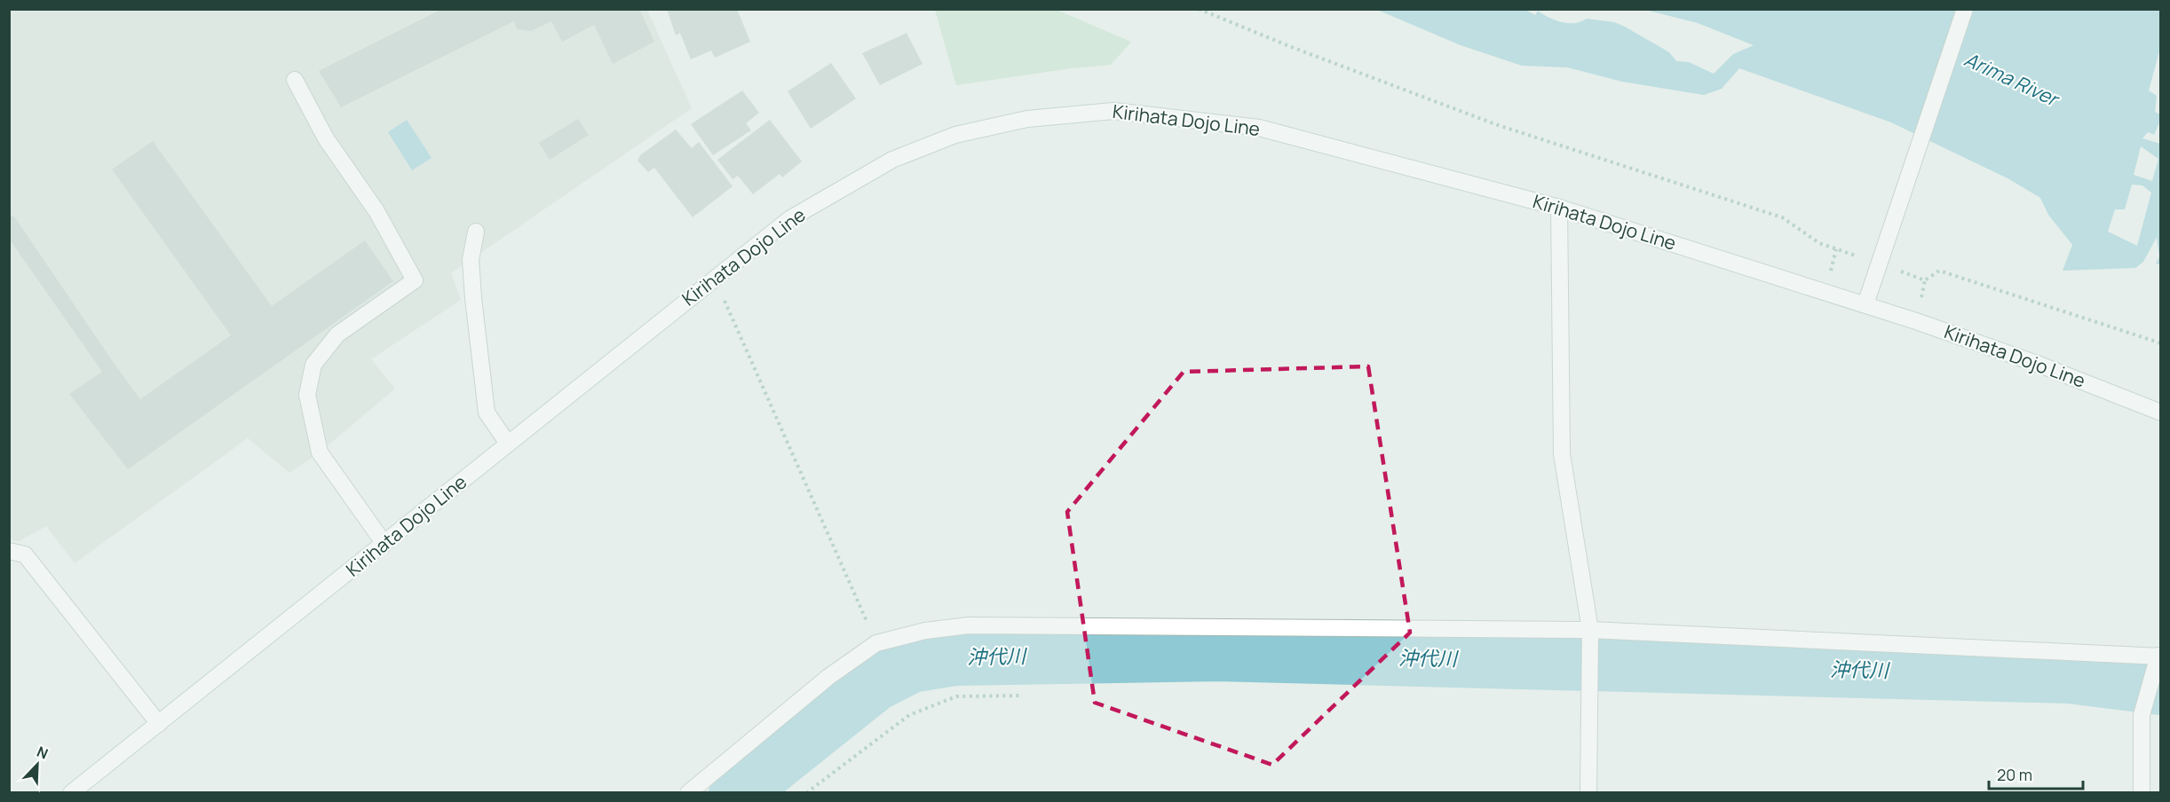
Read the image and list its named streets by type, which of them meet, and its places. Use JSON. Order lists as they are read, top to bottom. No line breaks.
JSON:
{"streets":{"street":["Kirihata Dojo Line"]},"water":["Arima River","沖代川"],"scale_bar":"20 m","north":"top right"}
